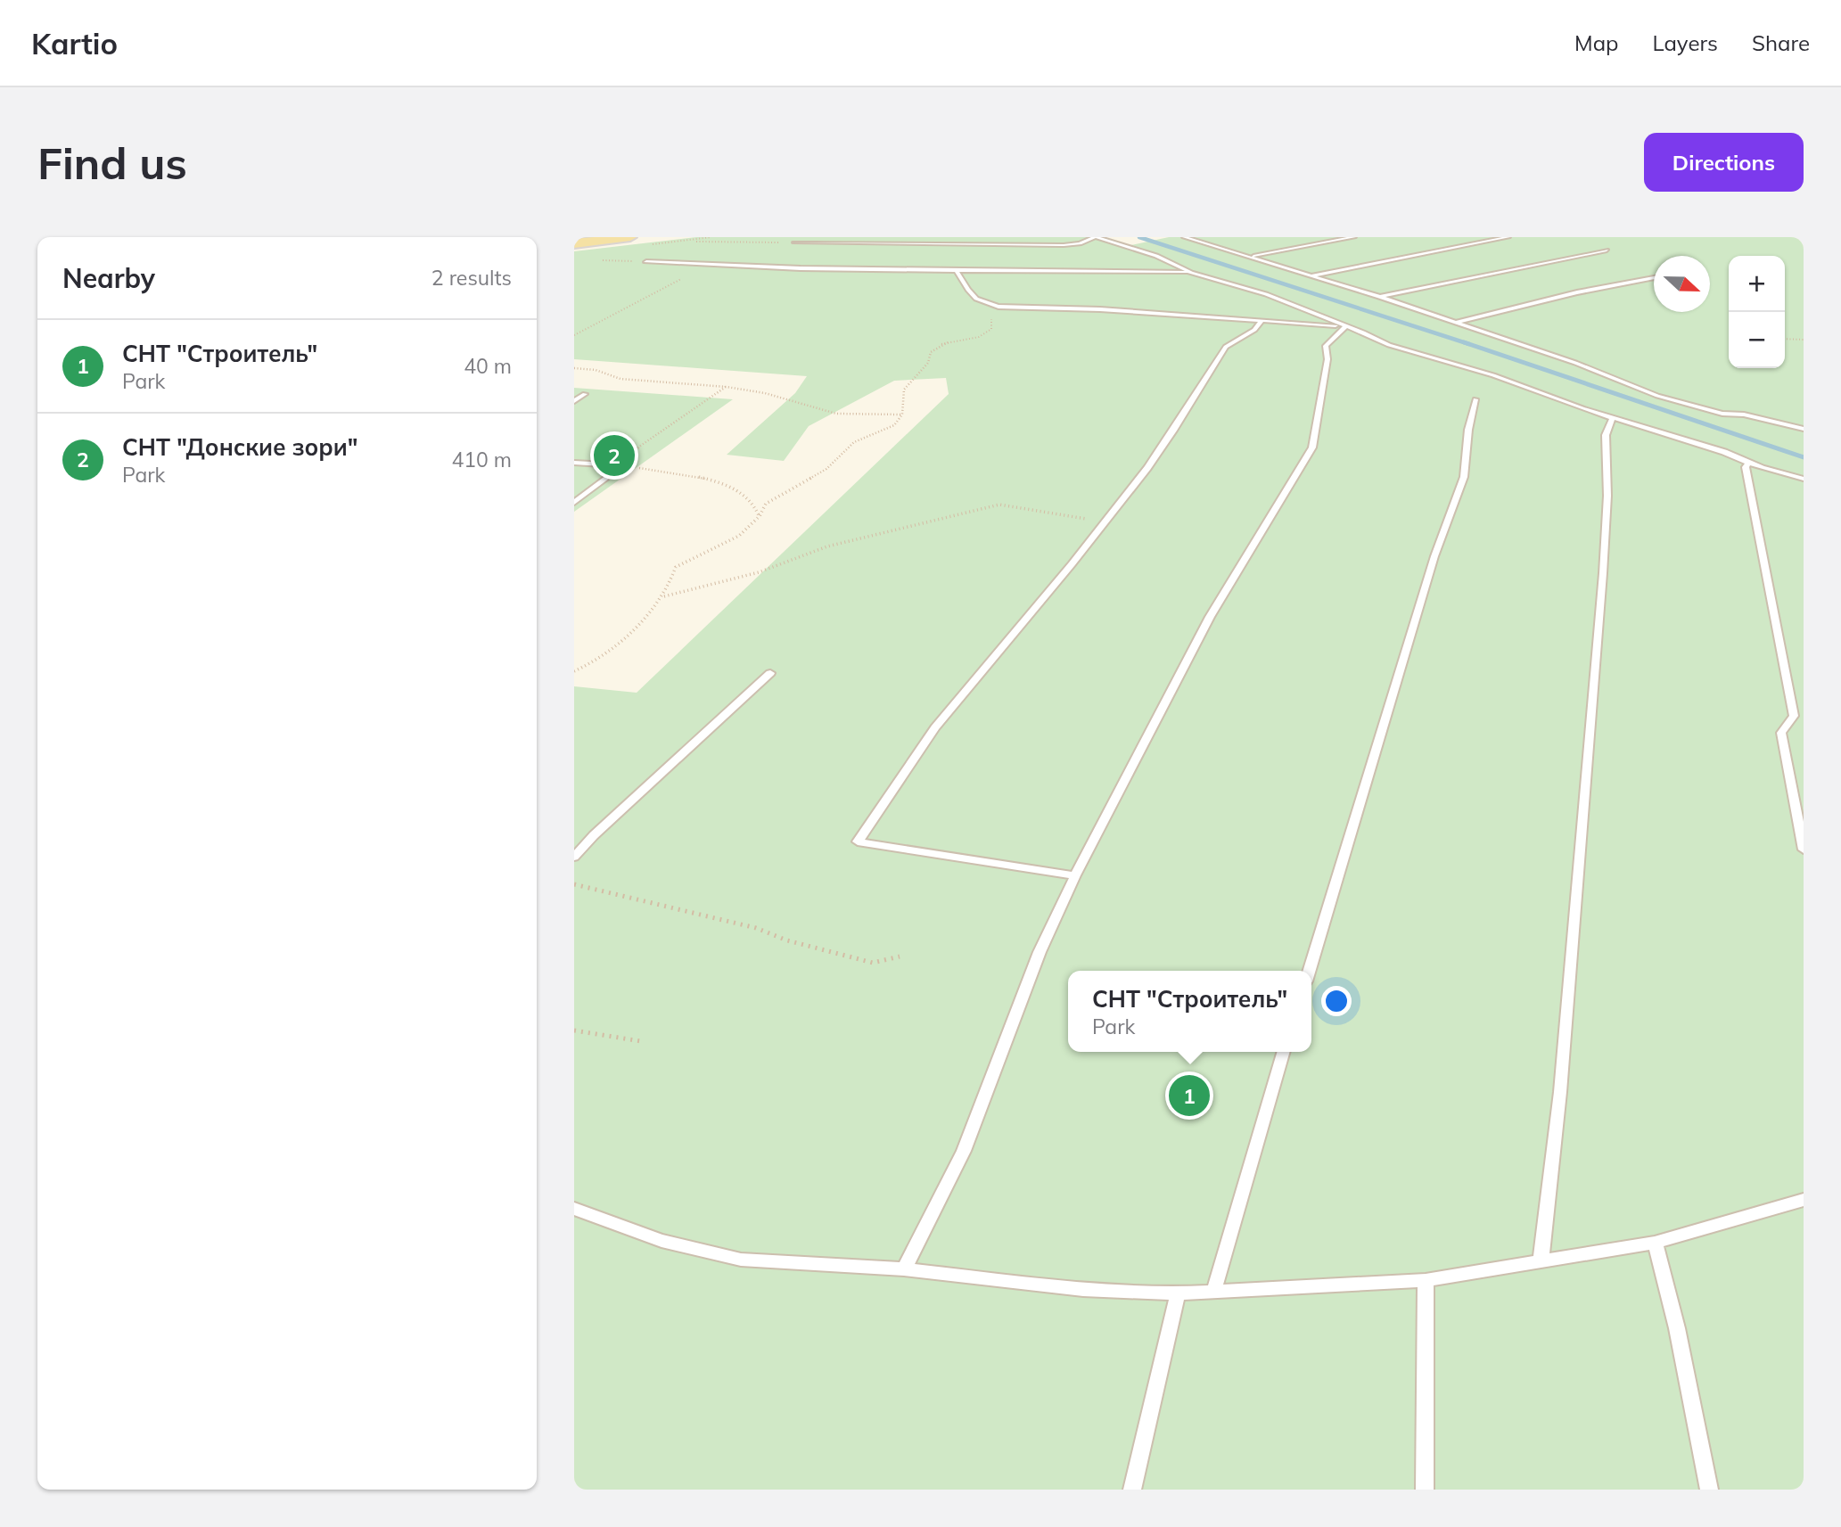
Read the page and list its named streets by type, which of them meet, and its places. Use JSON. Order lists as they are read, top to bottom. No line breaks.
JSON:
{"north":"right","page":{"header":"Kartio","nav":["Map","Layers","Share"],"buttons":"Directions","title":"Find us","heading":["Nearby","2 results"],"map_buttons":["+","−"],"list":[{"mark":"1","name":"СНТ \"Строитель\"","note":"Park","value":"40 m"},{"mark":"2","name":"СНТ \"Донские зори\"","note":"Park","value":"410 m"}],"pins":["2","1"],"popup":["СНТ \"Строитель\"","Park"]}}
